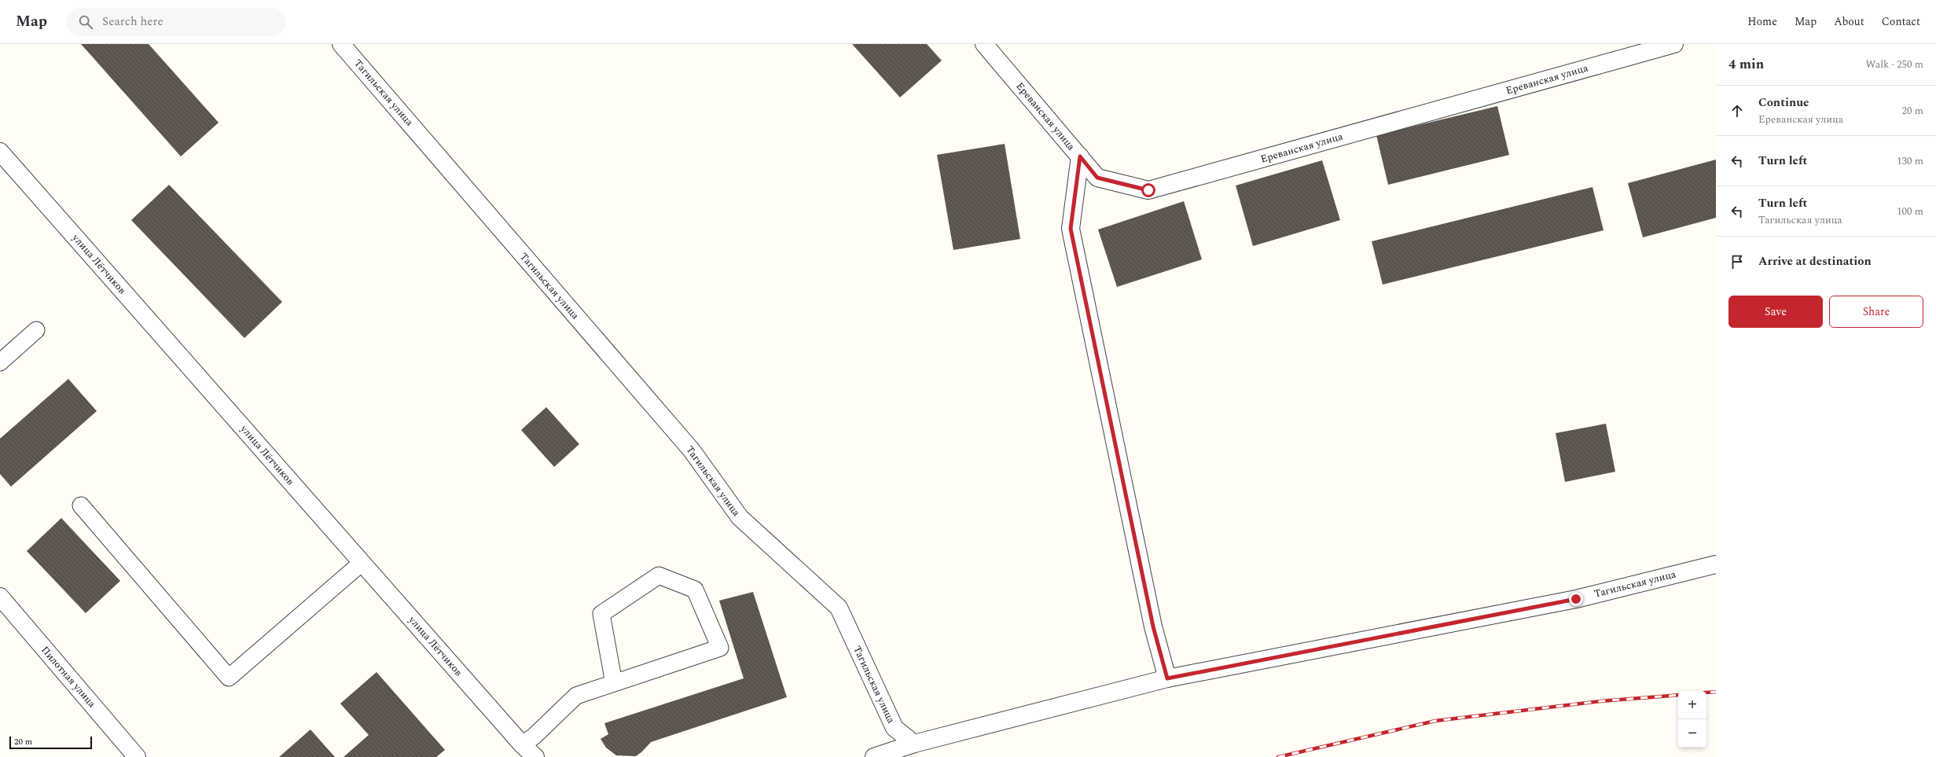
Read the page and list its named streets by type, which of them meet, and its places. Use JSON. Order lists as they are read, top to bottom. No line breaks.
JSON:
{"streets":{"street":["Ереванская улица","Тагильская улица","улица Лётчиков","Пилотная улица"]},"scale_bar":"20 m","page":{"header":"Map","search":"Search here","nav":["Home","Map","About","Contact"],"heading":["4 min","Walk · 250 m"],"list":[["Continue","Ереванская улица","20 m"],["Turn left","130 m"],["Turn left","Тагильская улица","100 m"],"Arrive at destination"],"buttons":["Save","Share"],"map_buttons":["+","−"],"scale":"20 m"}}
